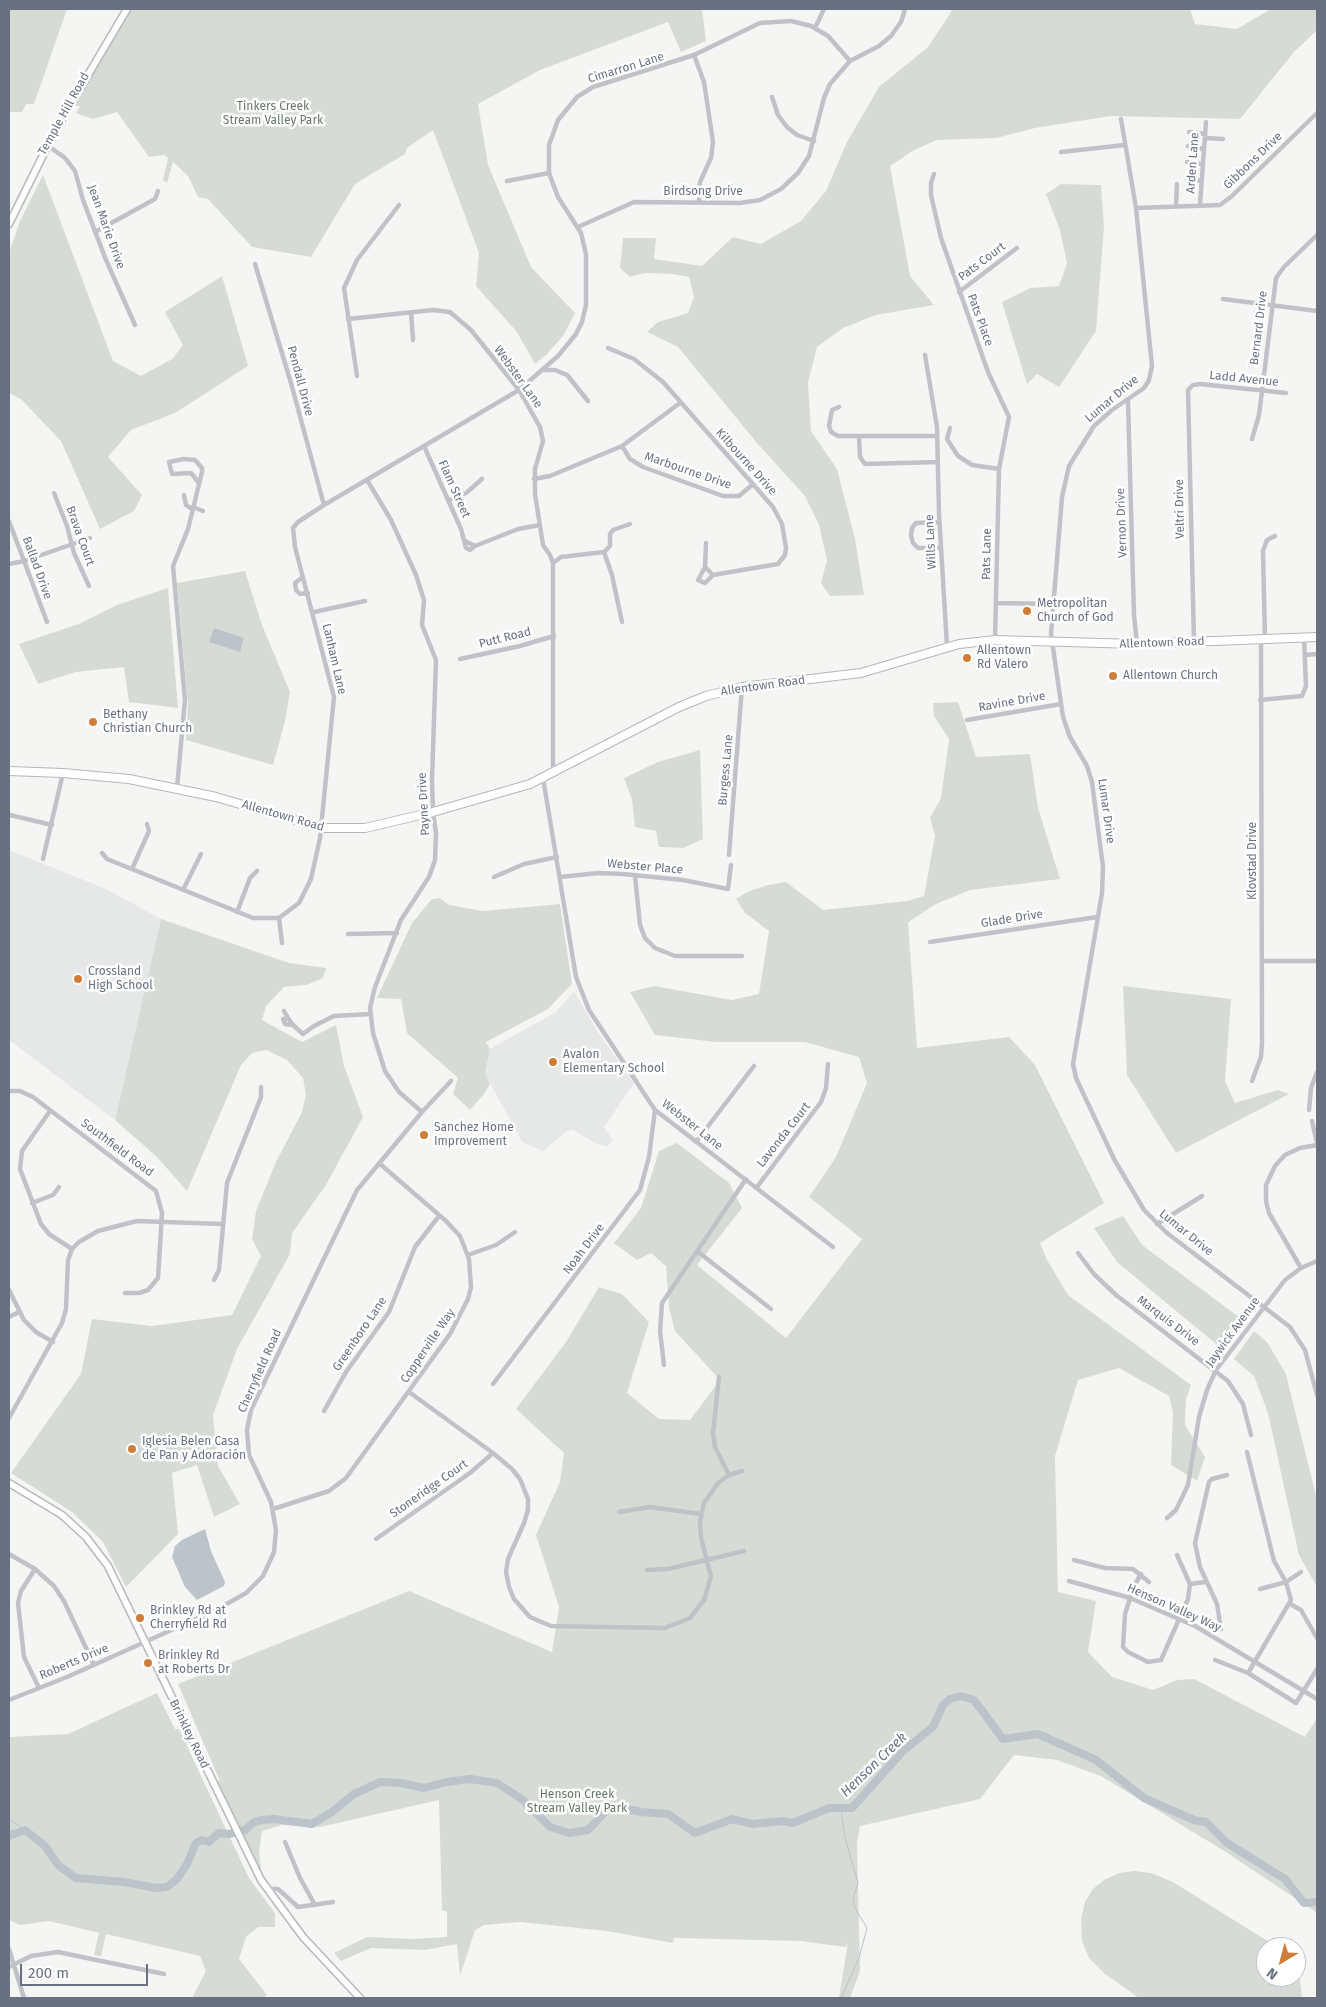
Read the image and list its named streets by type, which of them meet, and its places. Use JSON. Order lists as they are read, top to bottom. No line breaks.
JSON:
{"streets":{"main road":["Temple Hill Road","Allentown Road","Brinkley Road"],"street":["Cimarron Lane","Gibbons Drive","Arden Lane","Birdsong Drive","Jean Marie Drive","Pats Court","Pats Place","Bernard Drive","Webster Lane","Ladd Avenue","Pendall Drive","Lumar Drive","Kilbourne Drive","Marbourne Drive","Flam Street","Veltri Drive","Vernon Drive","Brava Court","Wills Lane","Pats Lane","Ballad Drive","Putt Road","Lanham Lane","Ravine Drive","Burgess Lane","Payne Drive","Klovstad Drive","Webster Place","Glade Drive","Lavonda Court","Southfield Road","Noah Drive","Marquis Drive","Jaywick Avenue","Greenboro Lane","Copperville Way","Cherryfield Road","Stoneridge Court","Henson Valley Way","Roberts Drive"]},"crossings":[["Cimarron Lane","Birdsong Drive"],["Cimarron Lane","Lanham Lane"],["Temple Hill Road","Jean Marie Drive"],["Gibbons Drive","Arden Lane"],["Gibbons Drive","Lumar Drive"],["Pats Court","Pats Place"],["Pats Place","Pats Lane"],["Bernard Drive","Ladd Avenue"],["Webster Lane","Flam Street"],["Webster Lane","Putt Road"],["Webster Lane","Allentown Road"],["Webster Lane","Lanham Lane"],["Webster Lane","Webster Place"],["Webster Lane","Lavonda Court"],["Webster Lane","Noah Drive"],["Ladd Avenue","Veltri Drive"],["Pendall Drive","Lanham Lane"],["Lumar Drive","Vernon Drive"],["Lumar Drive","Allentown Road"],["Lumar Drive","Ravine Drive"],["Lumar Drive","Glade Drive"],["Lumar Drive","Jaywick Avenue"],["Kilbourne Drive","Marbourne Drive"],["Flam Street","Lanham Lane"],["Veltri Drive","Allentown Road"],["Vernon Drive","Allentown Road"],["Wills Lane","Allentown Road"],["Pats Lane","Allentown Road"],["Allentown Road","Lanham Lane"],["Allentown Road","Burgess Lane"],["Allentown Road","Payne Drive"],["Allentown Road","Klovstad Drive"],["Lanham Lane","Payne Drive"],["Payne Drive","Cherryfield Road"],["Marquis Drive","Jaywick Avenue"],["Greenboro Lane","Copperville Way"],["Copperville Way","Cherryfield Road"],["Cherryfield Road","Roberts Drive"],["Cherryfield Road","Brinkley Road"],["Roberts Drive","Brinkley Road"]],"water":["Henson Creek"],"parks":["Tinkers Creek Stream Valley Park","Henson Creek Stream Valley Park"],"places":["Metropolitan Church of God","Allentown Rd Valero","Allentown Church","Bethany Christian Church","Crossland High School","Avalon Elementary School","Sanchez Home Improvement","Iglesia Belen Casa de Pan y Adoración","Brinkley Rd at Cherryfield Rd","Brinkley Rd at Roberts Dr"],"scale_bar":"200 m","north":"bottom left"}
